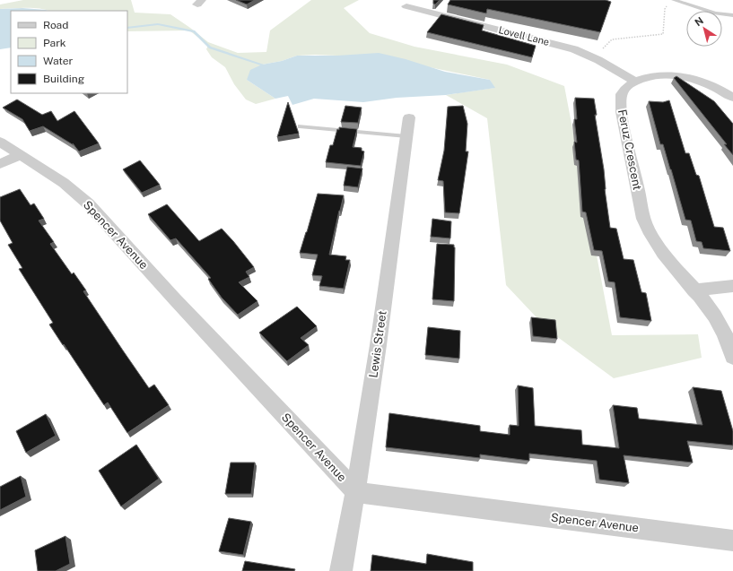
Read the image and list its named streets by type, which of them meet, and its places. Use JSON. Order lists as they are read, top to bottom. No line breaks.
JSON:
{"streets":{"street":["Lovell Lane","Feruz Crescent","Spencer Avenue","Lewis Street"]},"crossings":[["Lovell Lane","Feruz Crescent"],["Spencer Avenue","Lewis Street"]],"legend":["Road","Park","Water","Building"],"north":"top left"}
